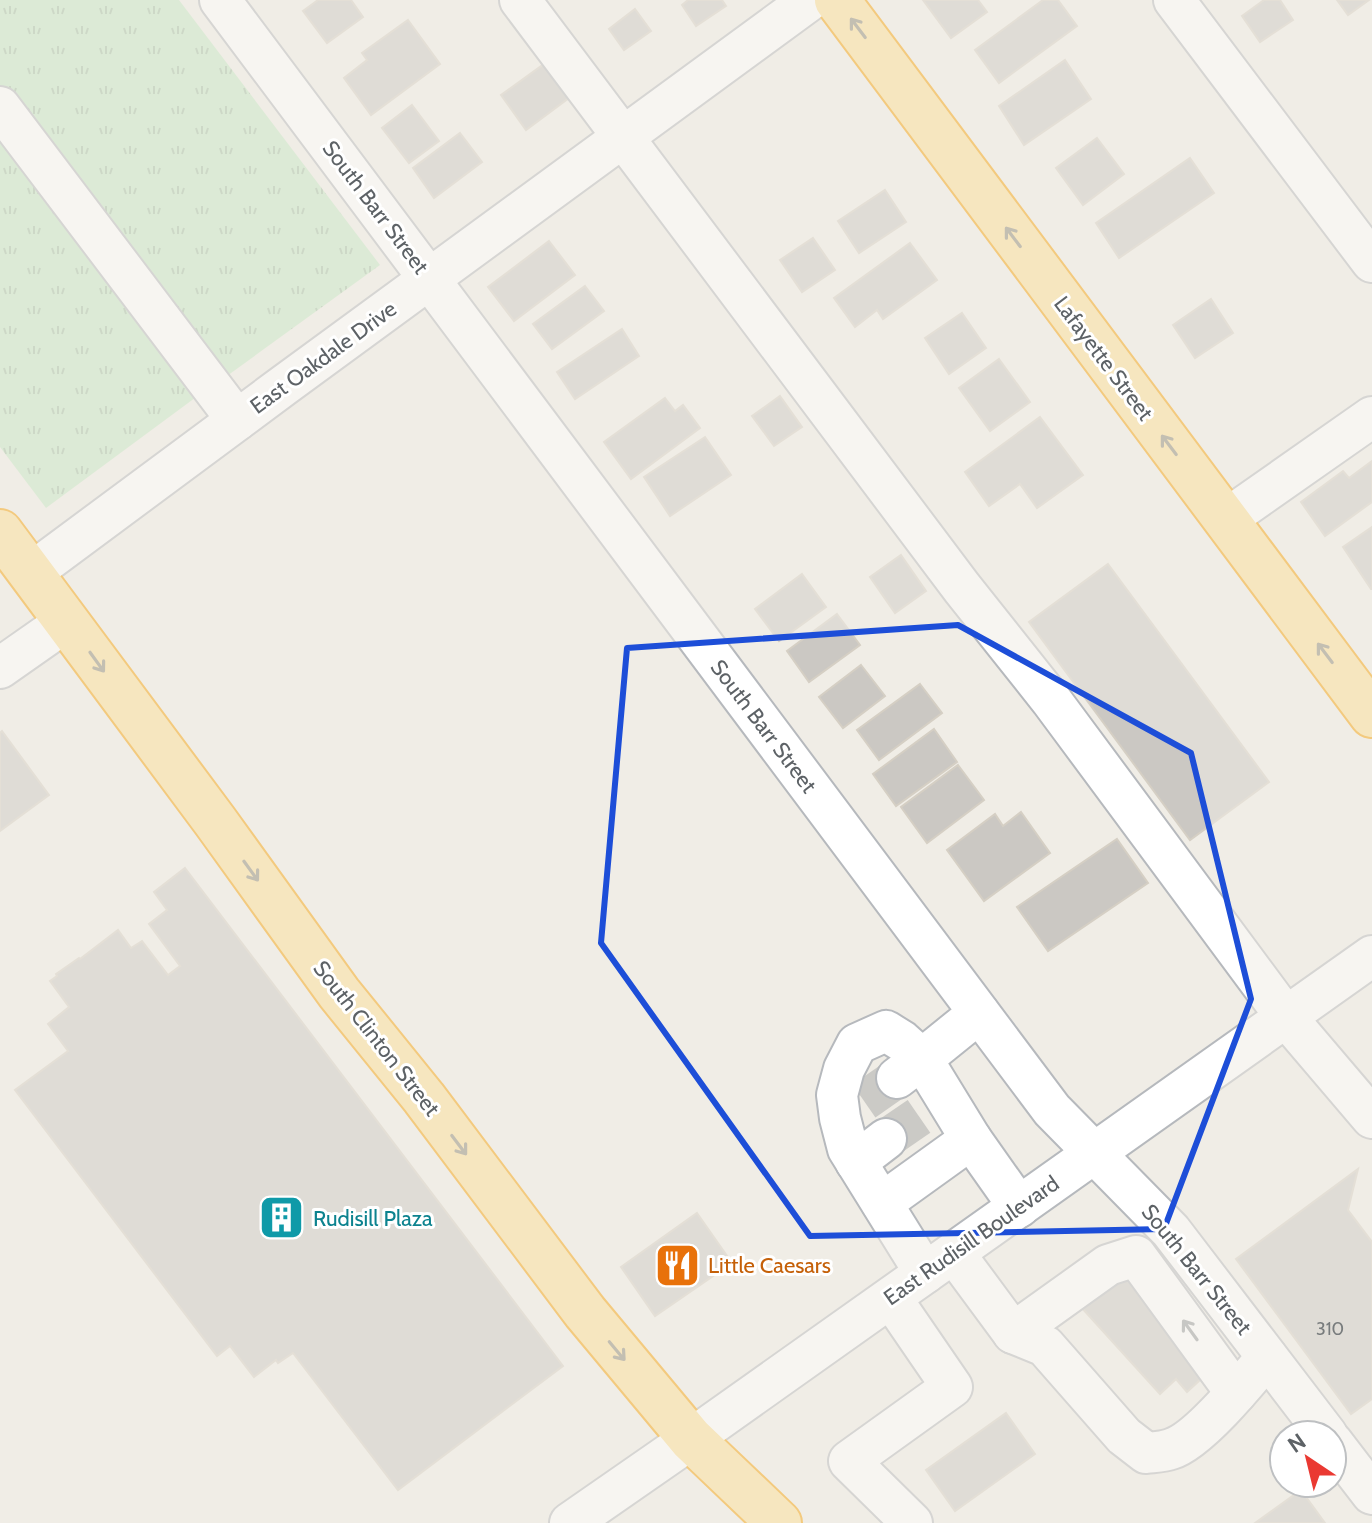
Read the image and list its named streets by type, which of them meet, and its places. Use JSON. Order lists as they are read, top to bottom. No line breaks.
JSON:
{"streets":{"highway":["Lafayette Street","South Clinton Street"],"street":["South Barr Street","East Oakdale Drive","East Rudisill Boulevard"]},"crossings":[["South Barr Street","East Oakdale Drive"],["South Barr Street","East Rudisill Boulevard"],["East Oakdale Drive","South Clinton Street"],["South Clinton Street","East Rudisill Boulevard"]],"one_way":["Lafayette Street","South Clinton Street"],"places":{"building":["Rudisill Plaza"],"restaurant":["Little Caesars"]},"house_numbers":["310"],"north":"top left"}
